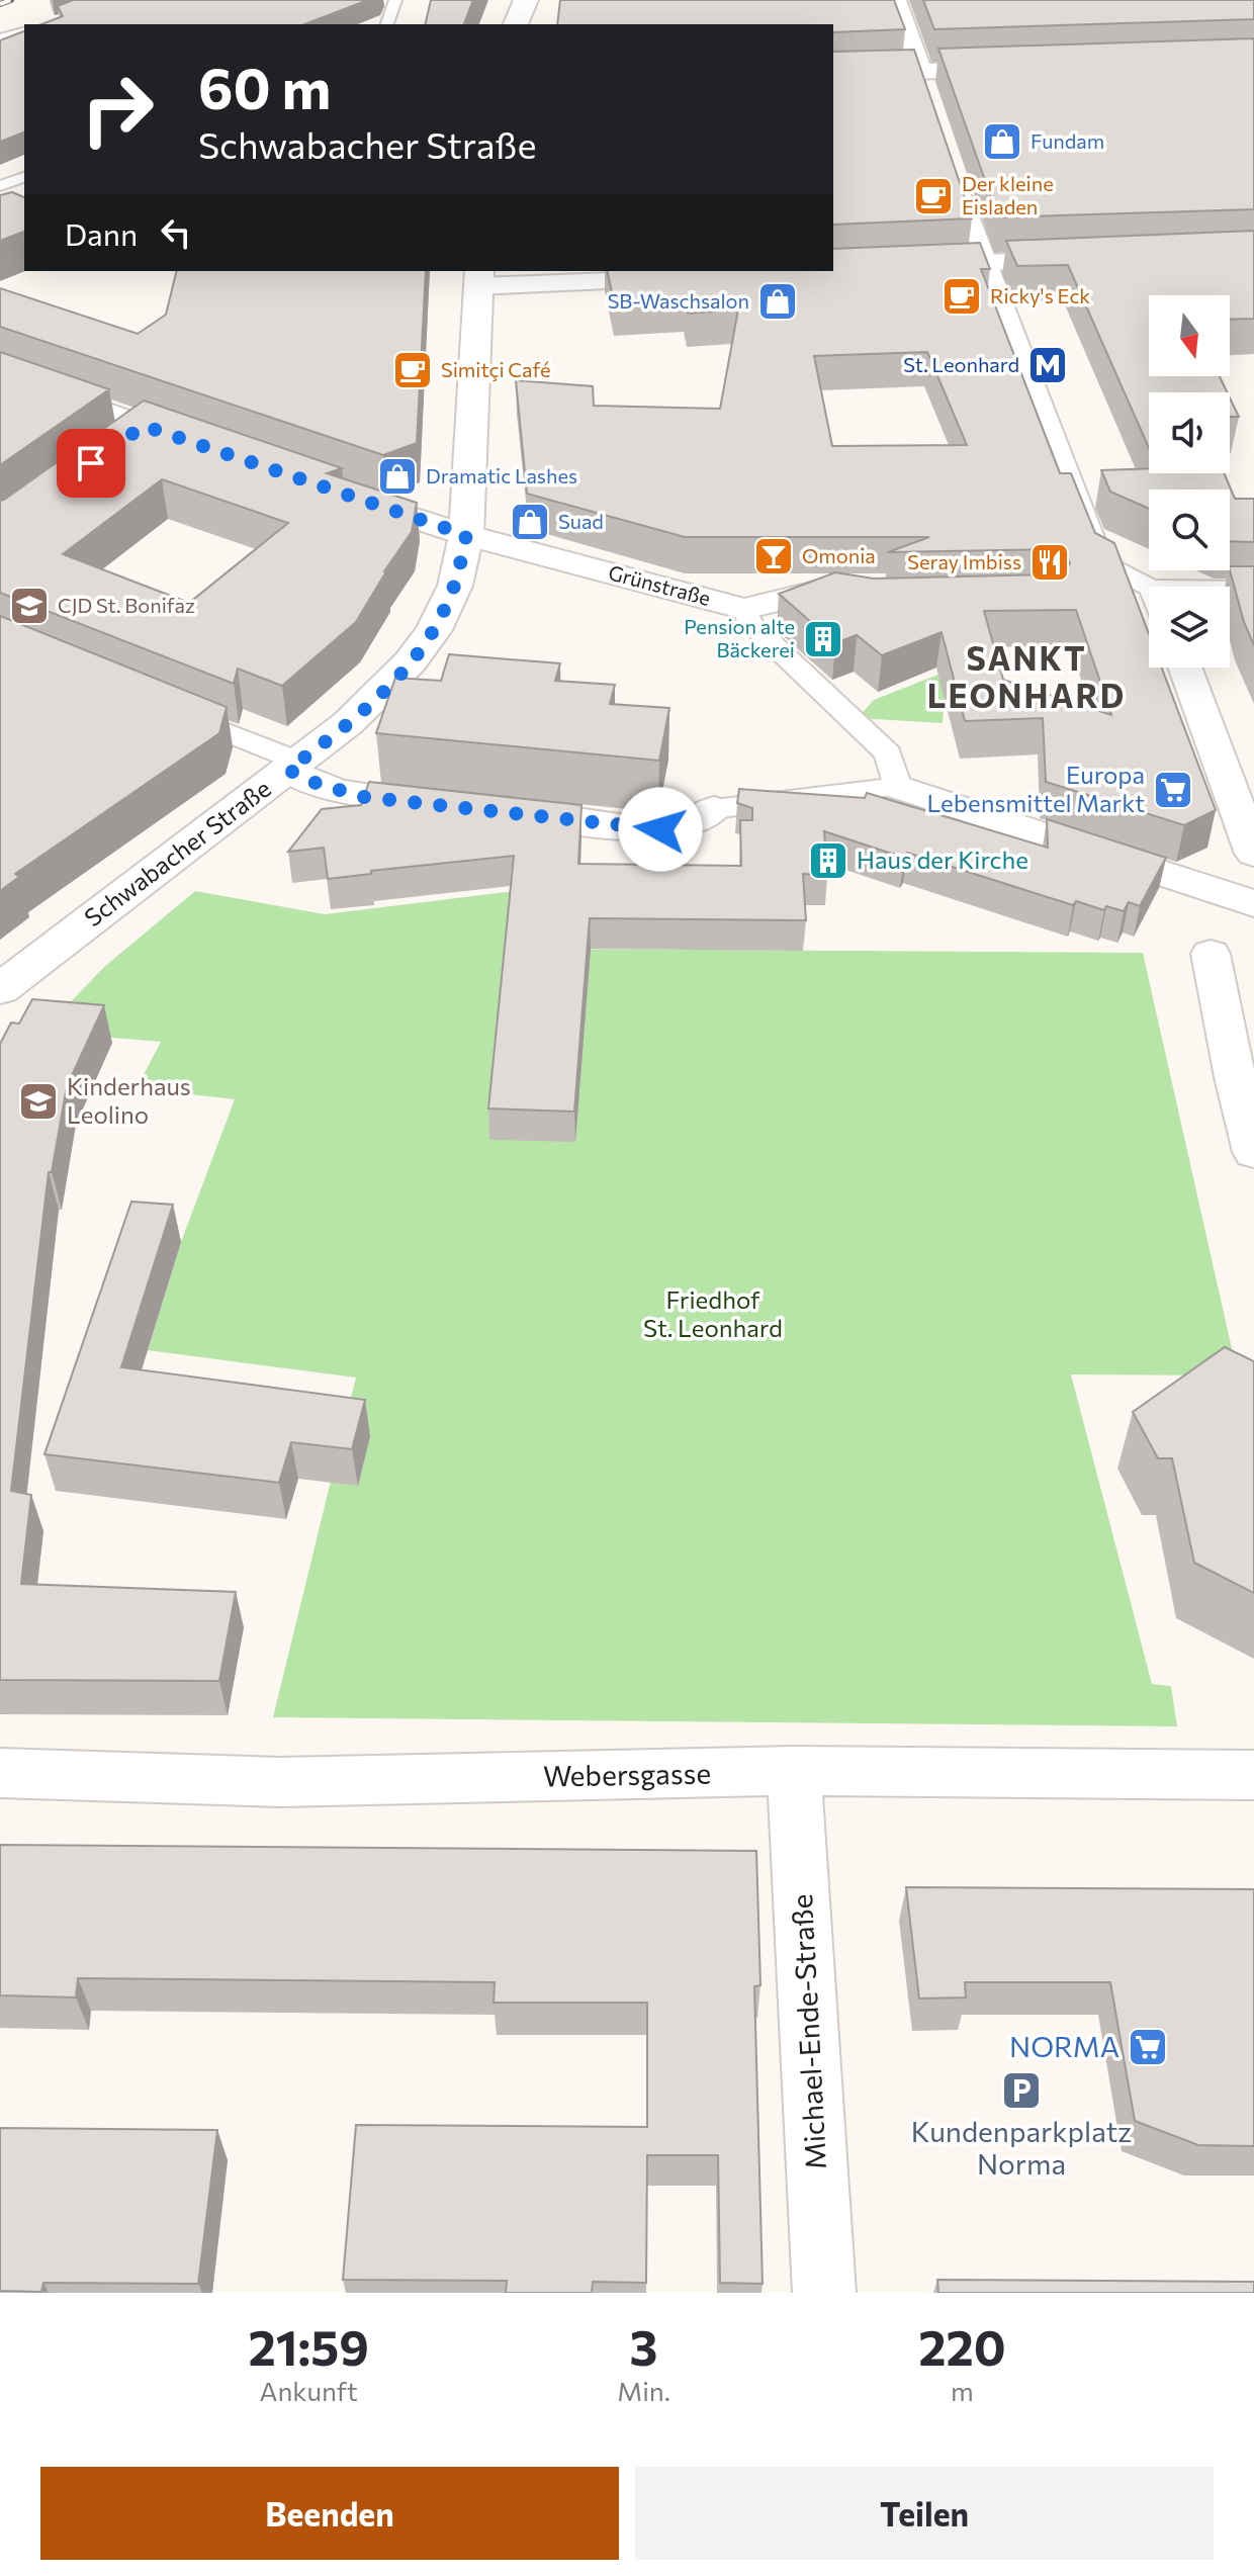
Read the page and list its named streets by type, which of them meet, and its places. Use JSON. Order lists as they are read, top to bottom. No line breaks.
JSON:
{"streets":{"main road":["Schwabacher Straße"],"street":["Grünstraße","Webersgasse","Michael-Ende-Straße"]},"crossings":[["Grünstraße","Schwabacher Straße"],["Webersgasse","Michael-Ende-Straße"]],"districts":["SANKT LEONHARD"],"parks":["Friedhof St. Leonhard"],"places":{"shop":["Fundam","SB-Waschsalon","Dramatic Lashes","Suad"],"cafe":["Der kleine Eisladen","Ricky's Eck","Simitçi Café"],"metro station":["St. Leonhard"],"bar":["Omonia"],"restaurant":["Seray Imbiss"],"school or university":["CJD St. Bonifaz","Kinderhaus Leolino"],"building":["Pension alte Bäckerei","Haus der Kirche"],"supermarket":["Europa Lebensmittel Markt","NORMA"],"parking":["Kundenparkplatz Norma"]},"north":"bottom","page":{"turn":["60 m","Schwabacher Straße"],"then":"Dann","eta":["21:59","Ankunft","3","Min.","220","m"],"buttons":["Beenden","Teilen"]}}
